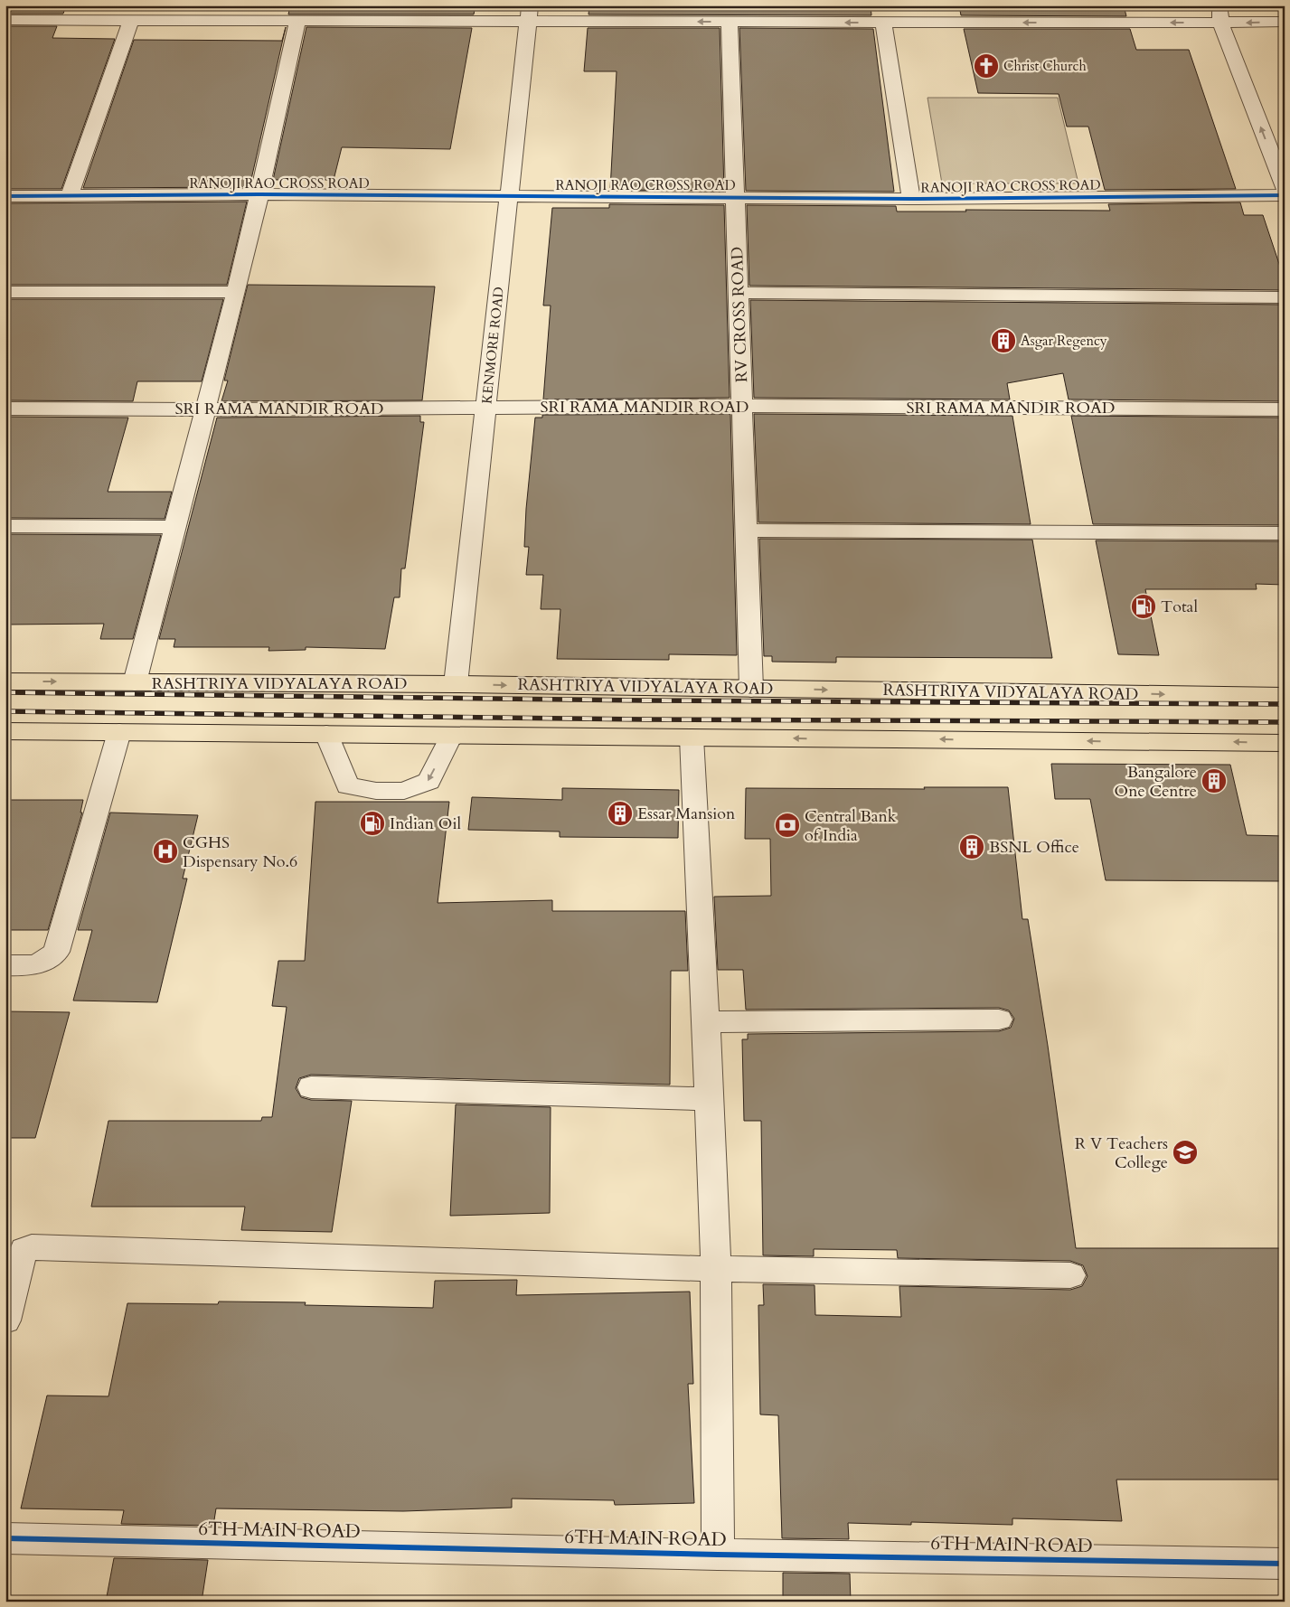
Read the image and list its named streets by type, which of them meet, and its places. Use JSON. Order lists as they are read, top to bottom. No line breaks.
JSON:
{"streets":{"main road":["RASHTRIYA VIDYALAYA ROAD"],"street":["RANOJI RAO CROSS ROAD","RV CROSS ROAD","KENMORE ROAD","SRI RAMA MANDIR ROAD","6TH MAIN ROAD"]},"crossings":[["RANOJI RAO CROSS ROAD","RV CROSS ROAD"],["RANOJI RAO CROSS ROAD","KENMORE ROAD"],["RV CROSS ROAD","SRI RAMA MANDIR ROAD"],["RV CROSS ROAD","RASHTRIYA VIDYALAYA ROAD"],["KENMORE ROAD","SRI RAMA MANDIR ROAD"],["KENMORE ROAD","RASHTRIYA VIDYALAYA ROAD"]],"places":{"church":["Christ Church"],"building":["Asgar Regency","Bangalore One Centre","Essar Mansion","BSNL Office"],"fuel station":["Total","Indian Oil"],"bank":["Central Bank of India"],"hospital":["CGHS Dispensary No.6"],"school or university":["R V Teachers College"]}}
